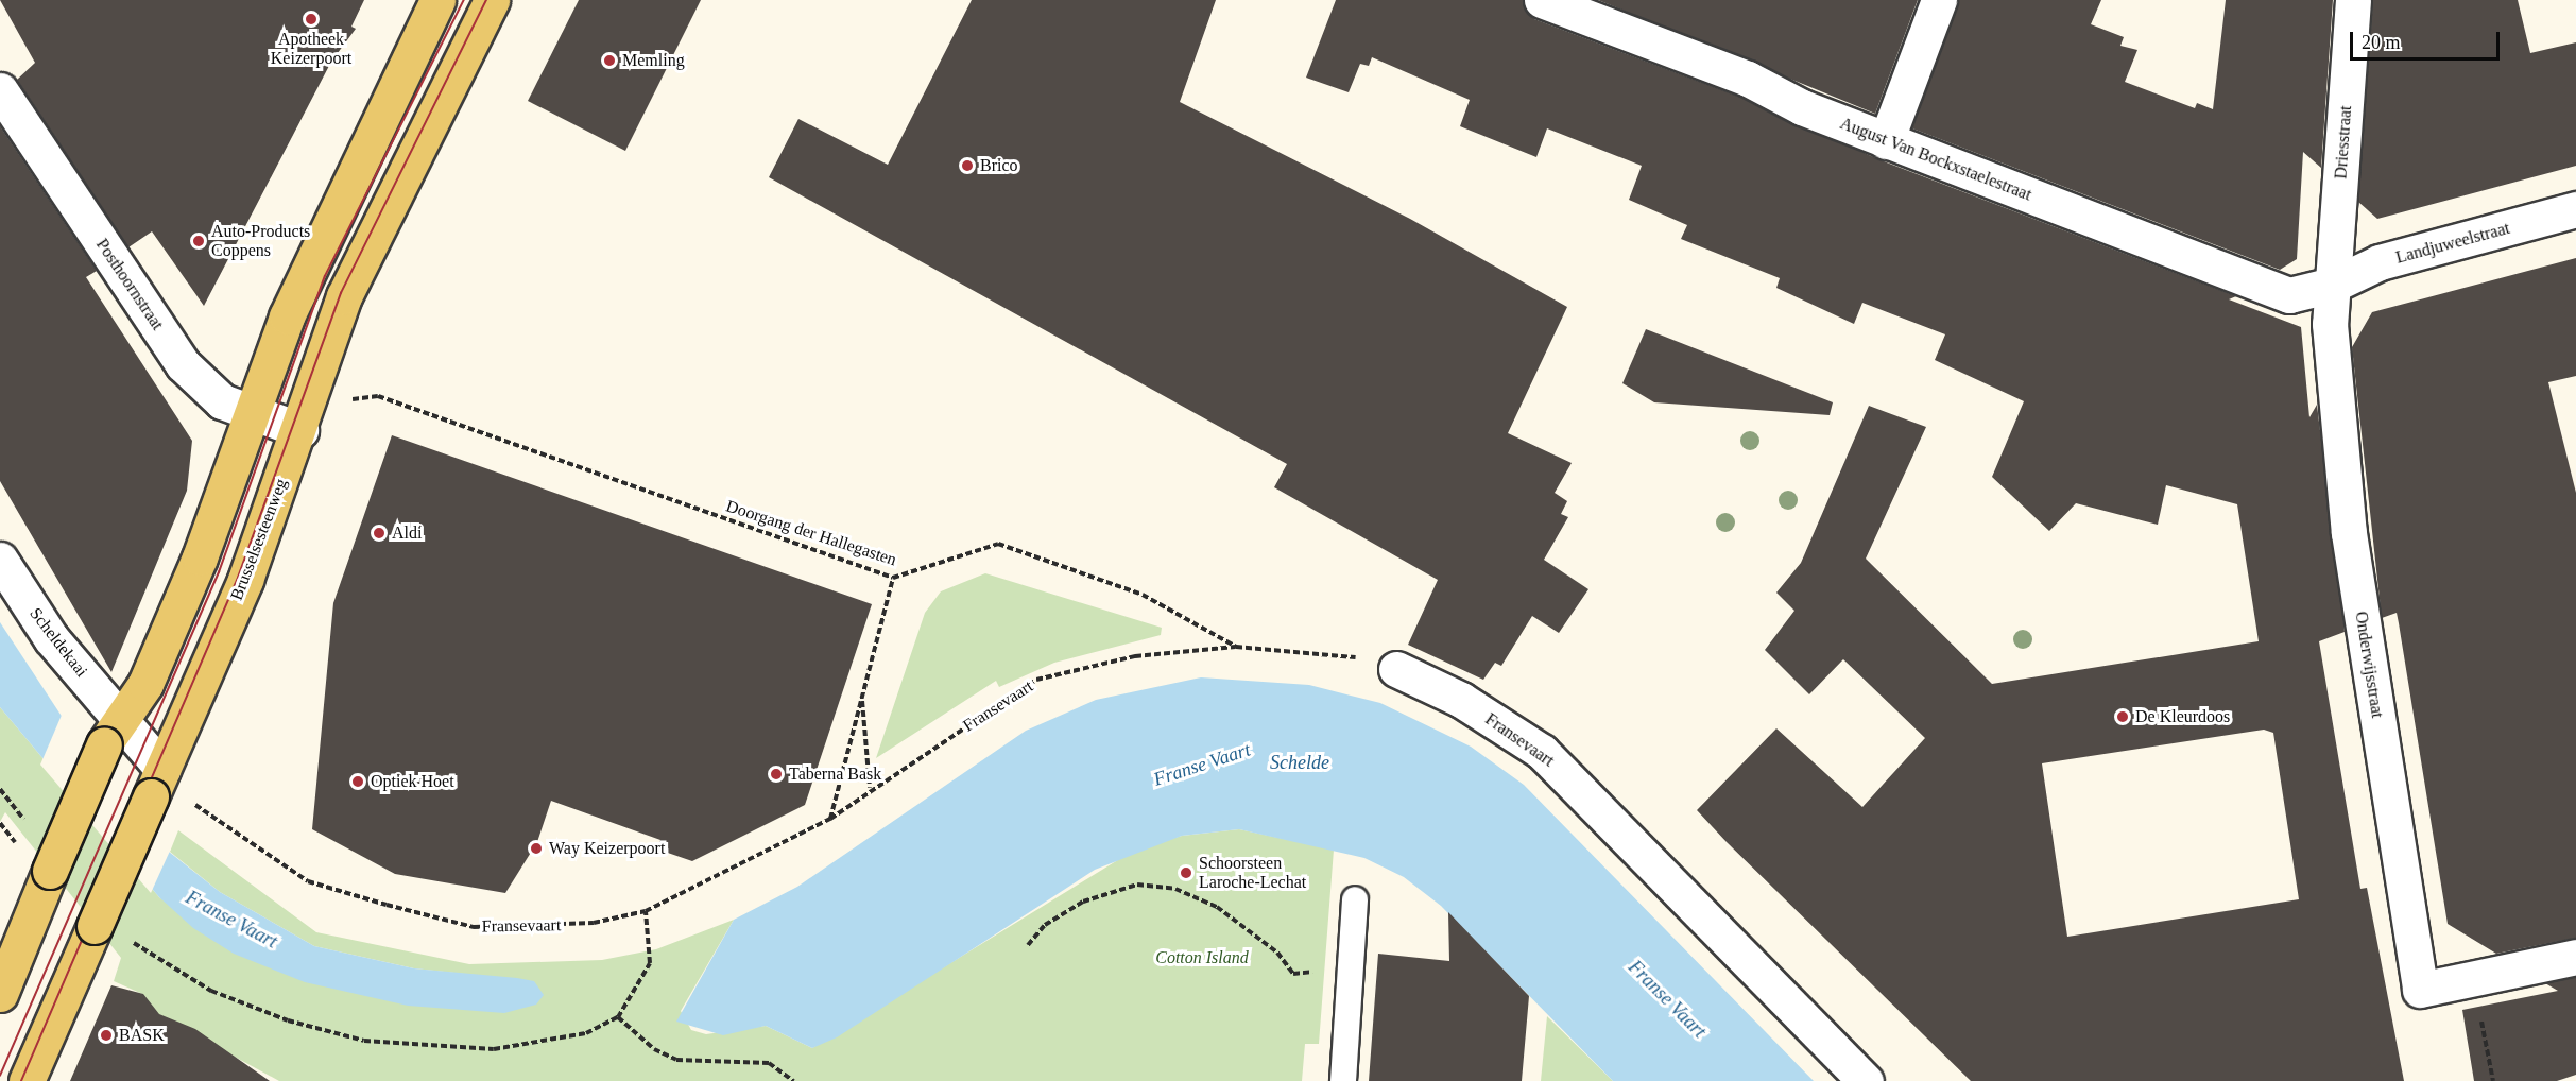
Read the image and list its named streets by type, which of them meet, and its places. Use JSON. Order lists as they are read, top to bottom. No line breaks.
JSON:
{"streets":{"main road":["Brusselsesteenweg"],"street":["Driesstraat","August Van Bockxstaelestraat","Landjuweelstraat","Posthoornstraat","Scheldekaai","Onderwijsstraat","Fransevaart"],"path":["Doorgang der Hallegasten"]},"crossings":[["Driesstraat","August Van Bockxstaelestraat"],["Driesstraat","Landjuweelstraat"],["Driesstraat","Onderwijsstraat"],["August Van Bockxstaelestraat","Landjuweelstraat"],["August Van Bockxstaelestraat","Onderwijsstraat"],["Landjuweelstraat","Onderwijsstraat"],["Posthoornstraat","Brusselsesteenweg"],["Doorgang der Hallegasten","Fransevaart"],["Brusselsesteenweg","Fransevaart"]],"water":["Schelde","Franse Vaart"],"parks":["Cotton Island"],"places":["Apotheek Keizerpoort","Memling","Brico","Auto-Products Coppens","Aldi","De Kleurdoos","Taberna Bask","Optiek Hoet","Way Keizerpoort","Schoorsteen Laroche-Lechat","BASK"],"scale_bar":"20 m"}
